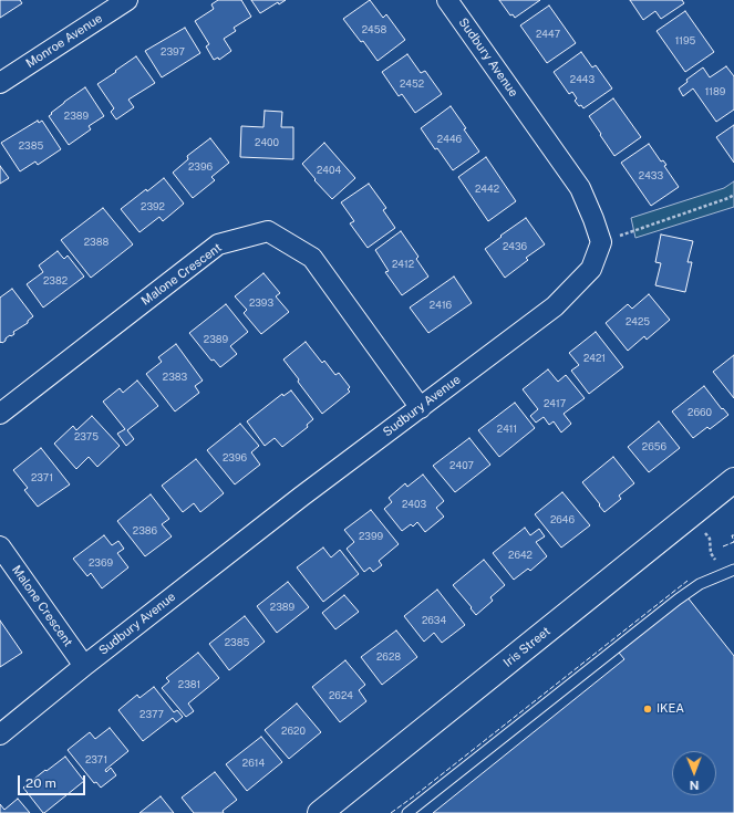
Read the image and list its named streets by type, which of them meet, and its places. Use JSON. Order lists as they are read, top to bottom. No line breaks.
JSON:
{"streets":{"street":["Monroe Avenue","Sudbury Avenue","Malone Crescent","Iris Street"]},"crossings":[["Sudbury Avenue","Malone Crescent"]],"places":["IKEA"],"house_numbers":["2458","2447","1195","2397","2443","2452","1189","2389","2446","2400","2385","2396","2404","2433","2442","2392","2388","2436","2412","2382","2393","2416","2425","2389","2421","2383","2417","2660","2411","2375","2656","2396","2407","2371","2403","2646","2386","2399","2642","2369","2389","2634","2385","2628","2381","2624","2377","2620","2371","2614"],"scale_bar":"20 m","north":"bottom"}
